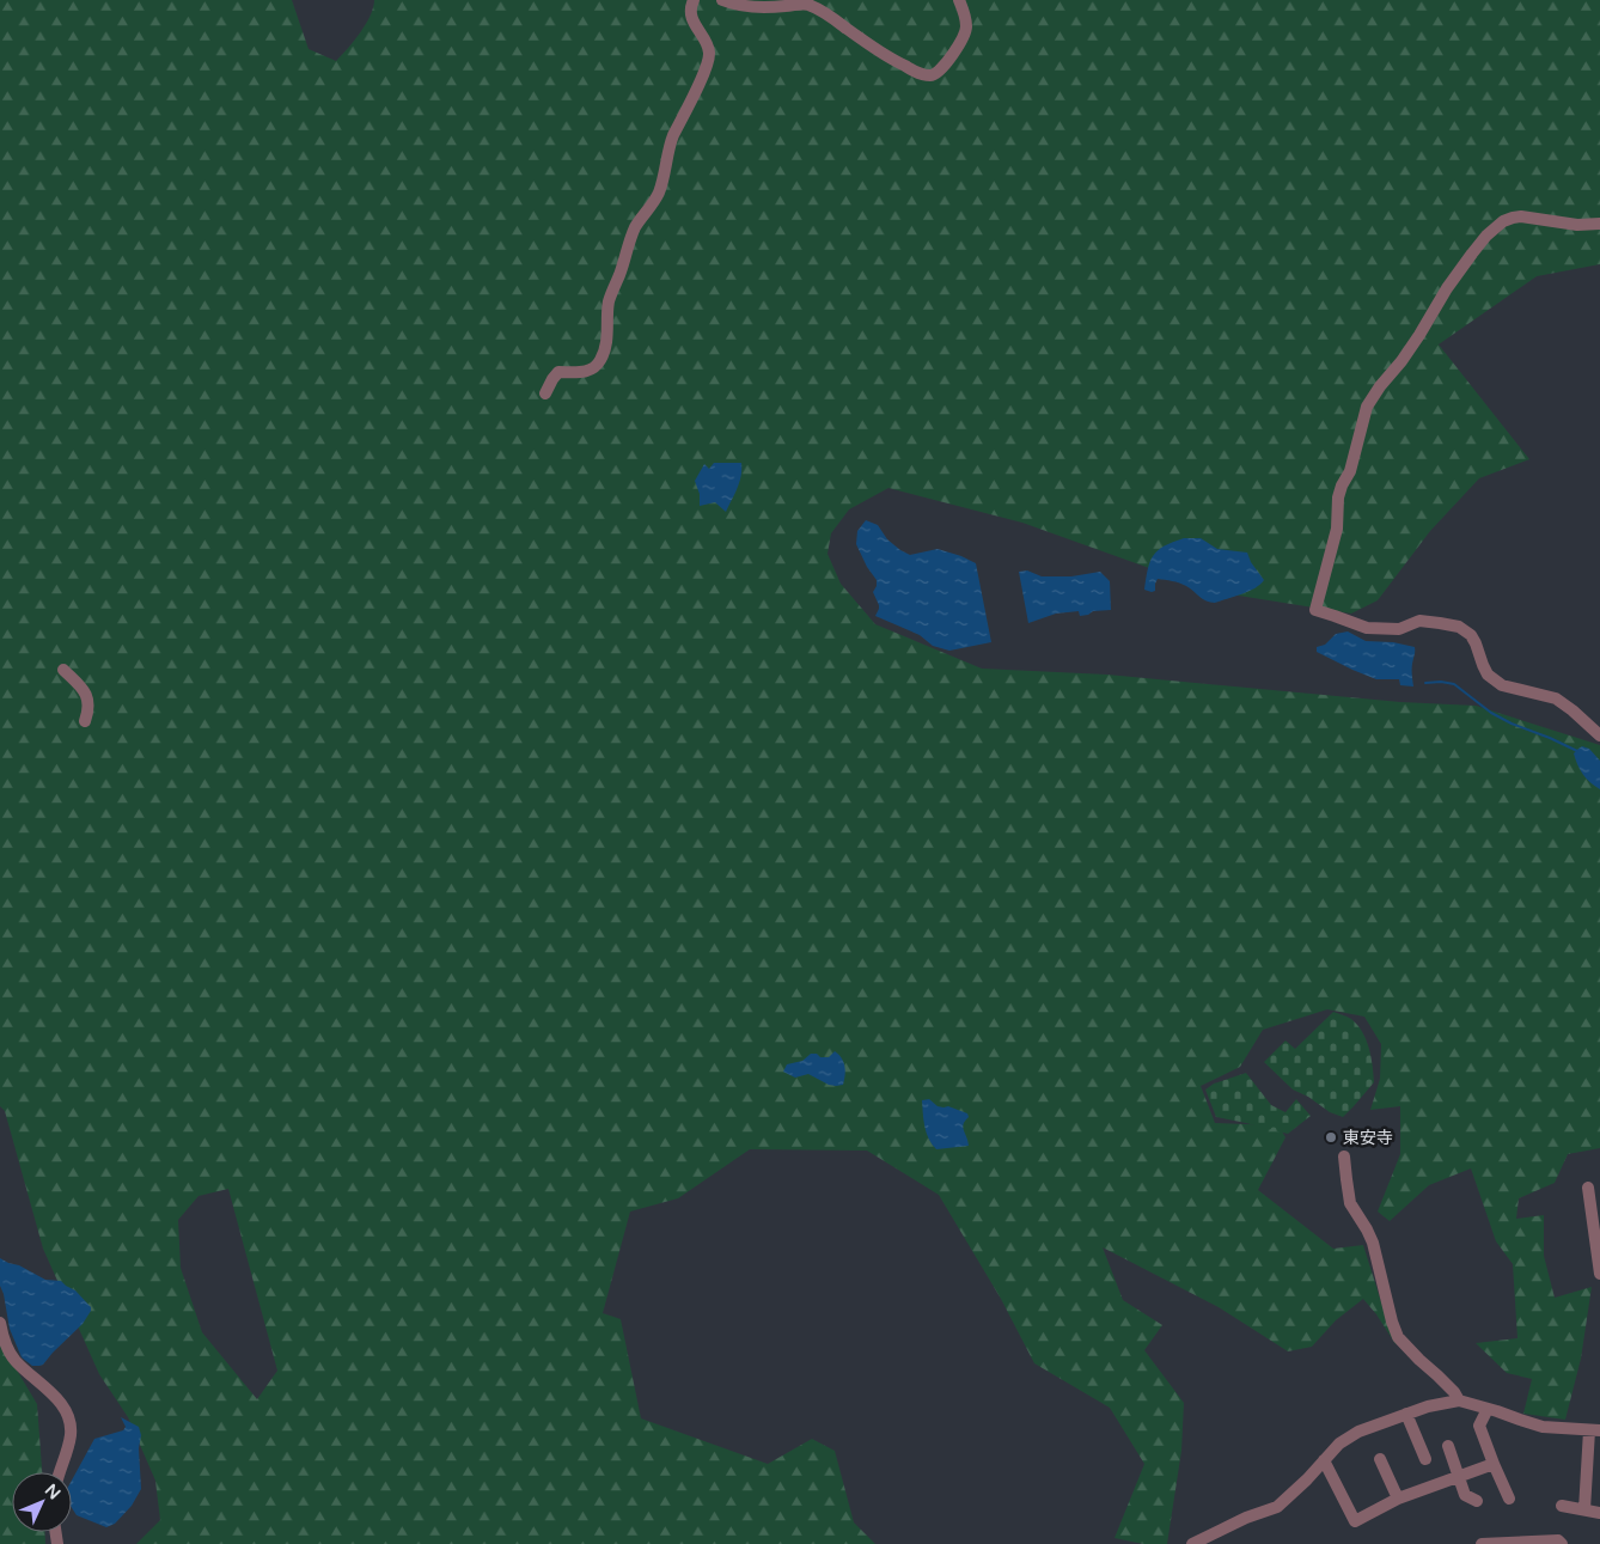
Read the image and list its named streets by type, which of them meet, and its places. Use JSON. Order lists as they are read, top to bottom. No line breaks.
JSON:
{"places":["東安寺"],"north":"top right"}
